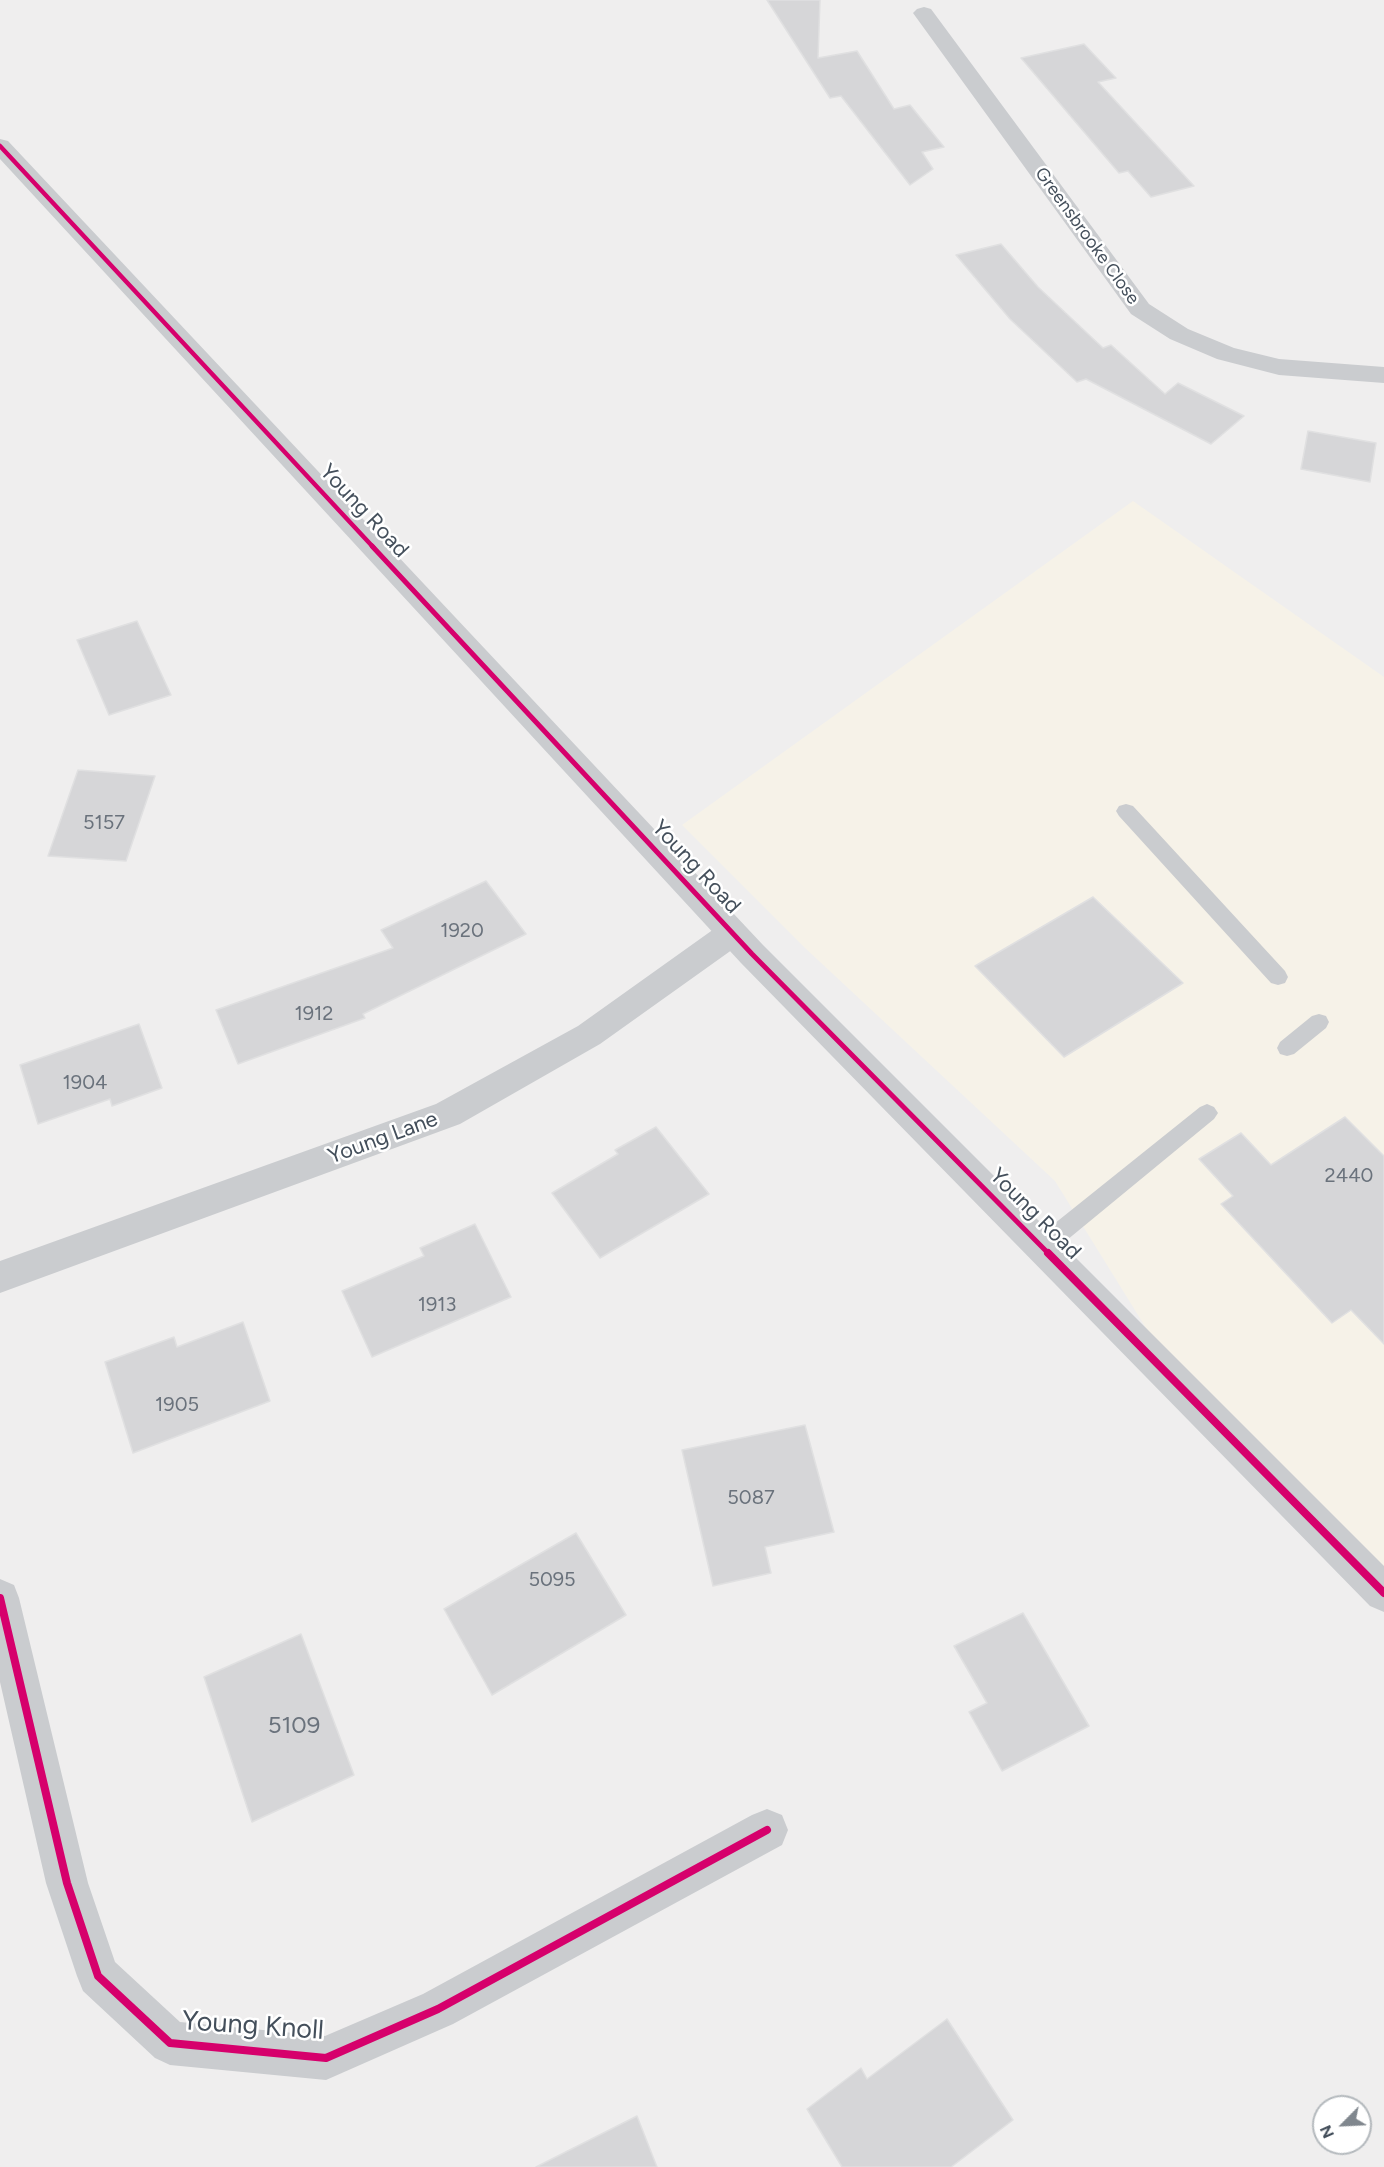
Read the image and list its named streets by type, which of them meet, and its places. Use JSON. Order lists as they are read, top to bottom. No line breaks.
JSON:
{"streets":{"street":["Greensbrooke Close","Young Road","Young Lane","Young Knoll"]},"crossings":[["Young Road","Young Lane"]],"house_numbers":["5157","1920","1912","1904","2440","1913","1905","5087","5095","5109"],"north":"bottom left"}
